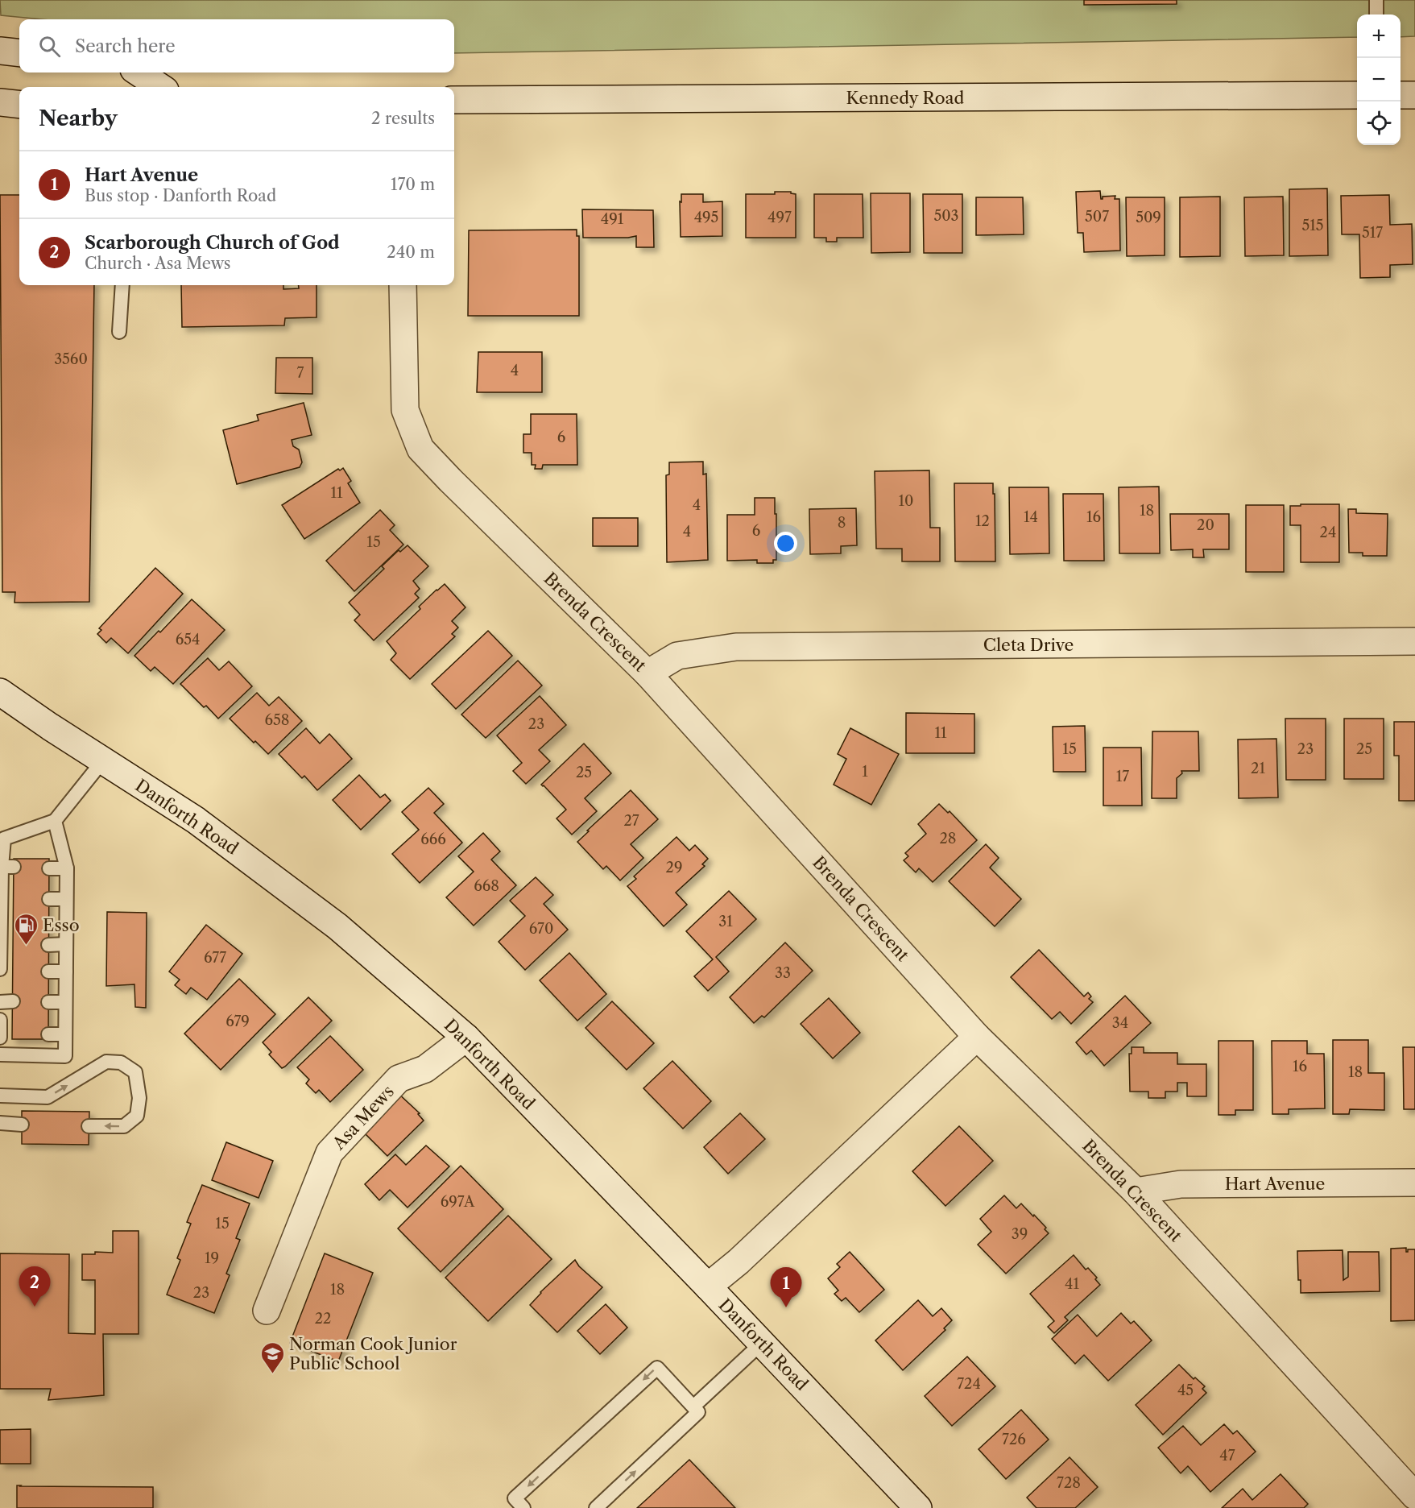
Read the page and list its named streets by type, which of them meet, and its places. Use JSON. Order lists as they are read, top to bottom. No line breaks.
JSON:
{"streets":{"street":["Kennedy Road","Brenda Crescent","Cleta Drive","Danforth Road","Asa Mews","Hart Avenue"]},"crossings":[["Brenda Crescent","Cleta Drive"],["Brenda Crescent","Hart Avenue"],["Danforth Road","Asa Mews"]],"places":{"fuel station":["Esso"],"school or university":["Norman Cook Junior Public School"]},"house_numbers":["503","507","495","497","509","491","515","517","3560","4","7","6","11","10","4","18","14","16","12","8","20","6","4","24","15","654","658","23","11","15","23","25","21","1","25","17","27","28","666","29","668","31","670","677","33","679","34","16","18","697A","15","39","19","41","18","23","22","724","45","726","47","728"],"page":{"map_buttons":["+","−"],"search":"Search here","heading":["Nearby","2 results"],"list":[{"mark":"1","name":"Hart Avenue","note":"Bus stop · Danforth Road","value":"170 m"},{"mark":"2","name":"Scarborough Church of God","note":"Church · Asa Mews","value":"240 m"}],"pins":["2","1"]}}
